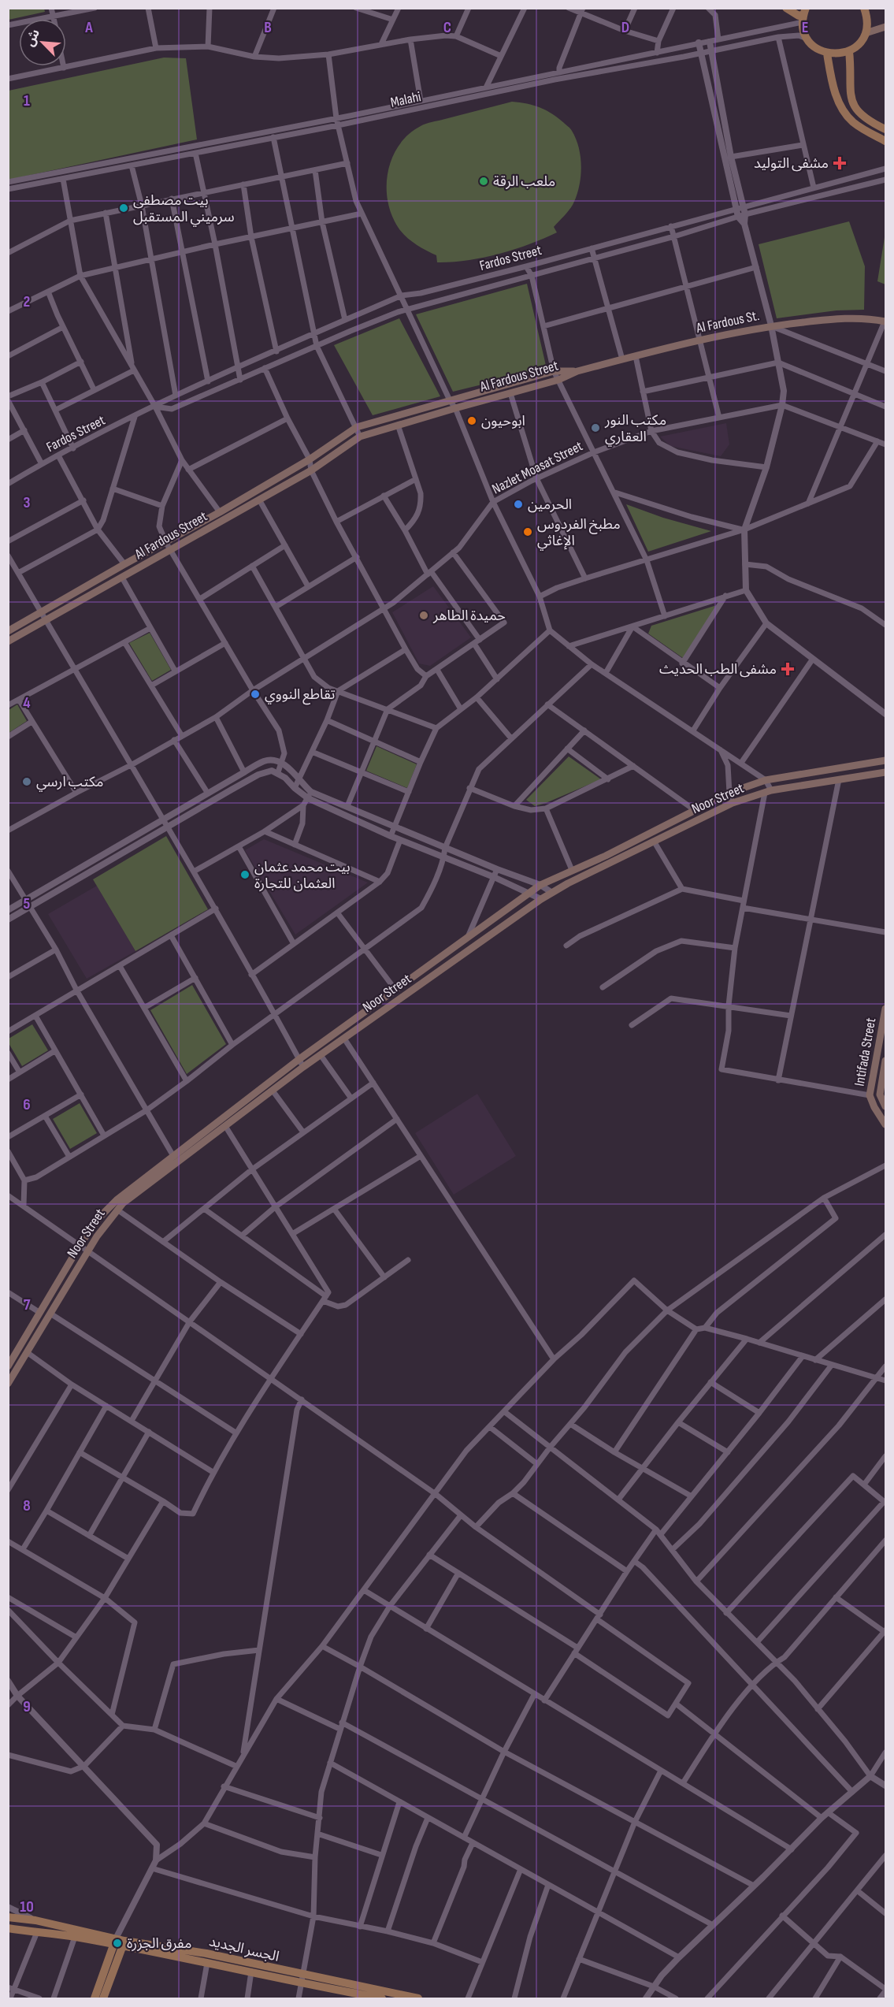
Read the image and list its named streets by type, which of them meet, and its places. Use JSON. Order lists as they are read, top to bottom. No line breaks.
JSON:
{"streets":{"main road":["Al Fardous St.","Al Fardous Street","Noor Street","Intifada Street","الجسر الجديد"],"street":["Malahi","Fardos Street","Nazlet Moasat Street"]},"crossings":[["Al Fardous St.","Al Fardous Street"]],"places":{"health":["مشفى التوليد","مشفى الطب الحديث"],"other":["ملعب الرقة","بيت مصطفى سرميني المستقبل","ابوحيون","مكتب النور العقاري","الحرمين","مطبخ الفردوس الإغاثي","حميدة الطاهر","تقاطع النووي","مكتب ارسي","بيت محمد عثمان العثمان للتجارة","مفرق الجزرة"]},"north":"top left","grid":{"columns":["A","B","C","D","E"],"rows":["1","2","3","4","5","6","7","8","9","10"]}}
